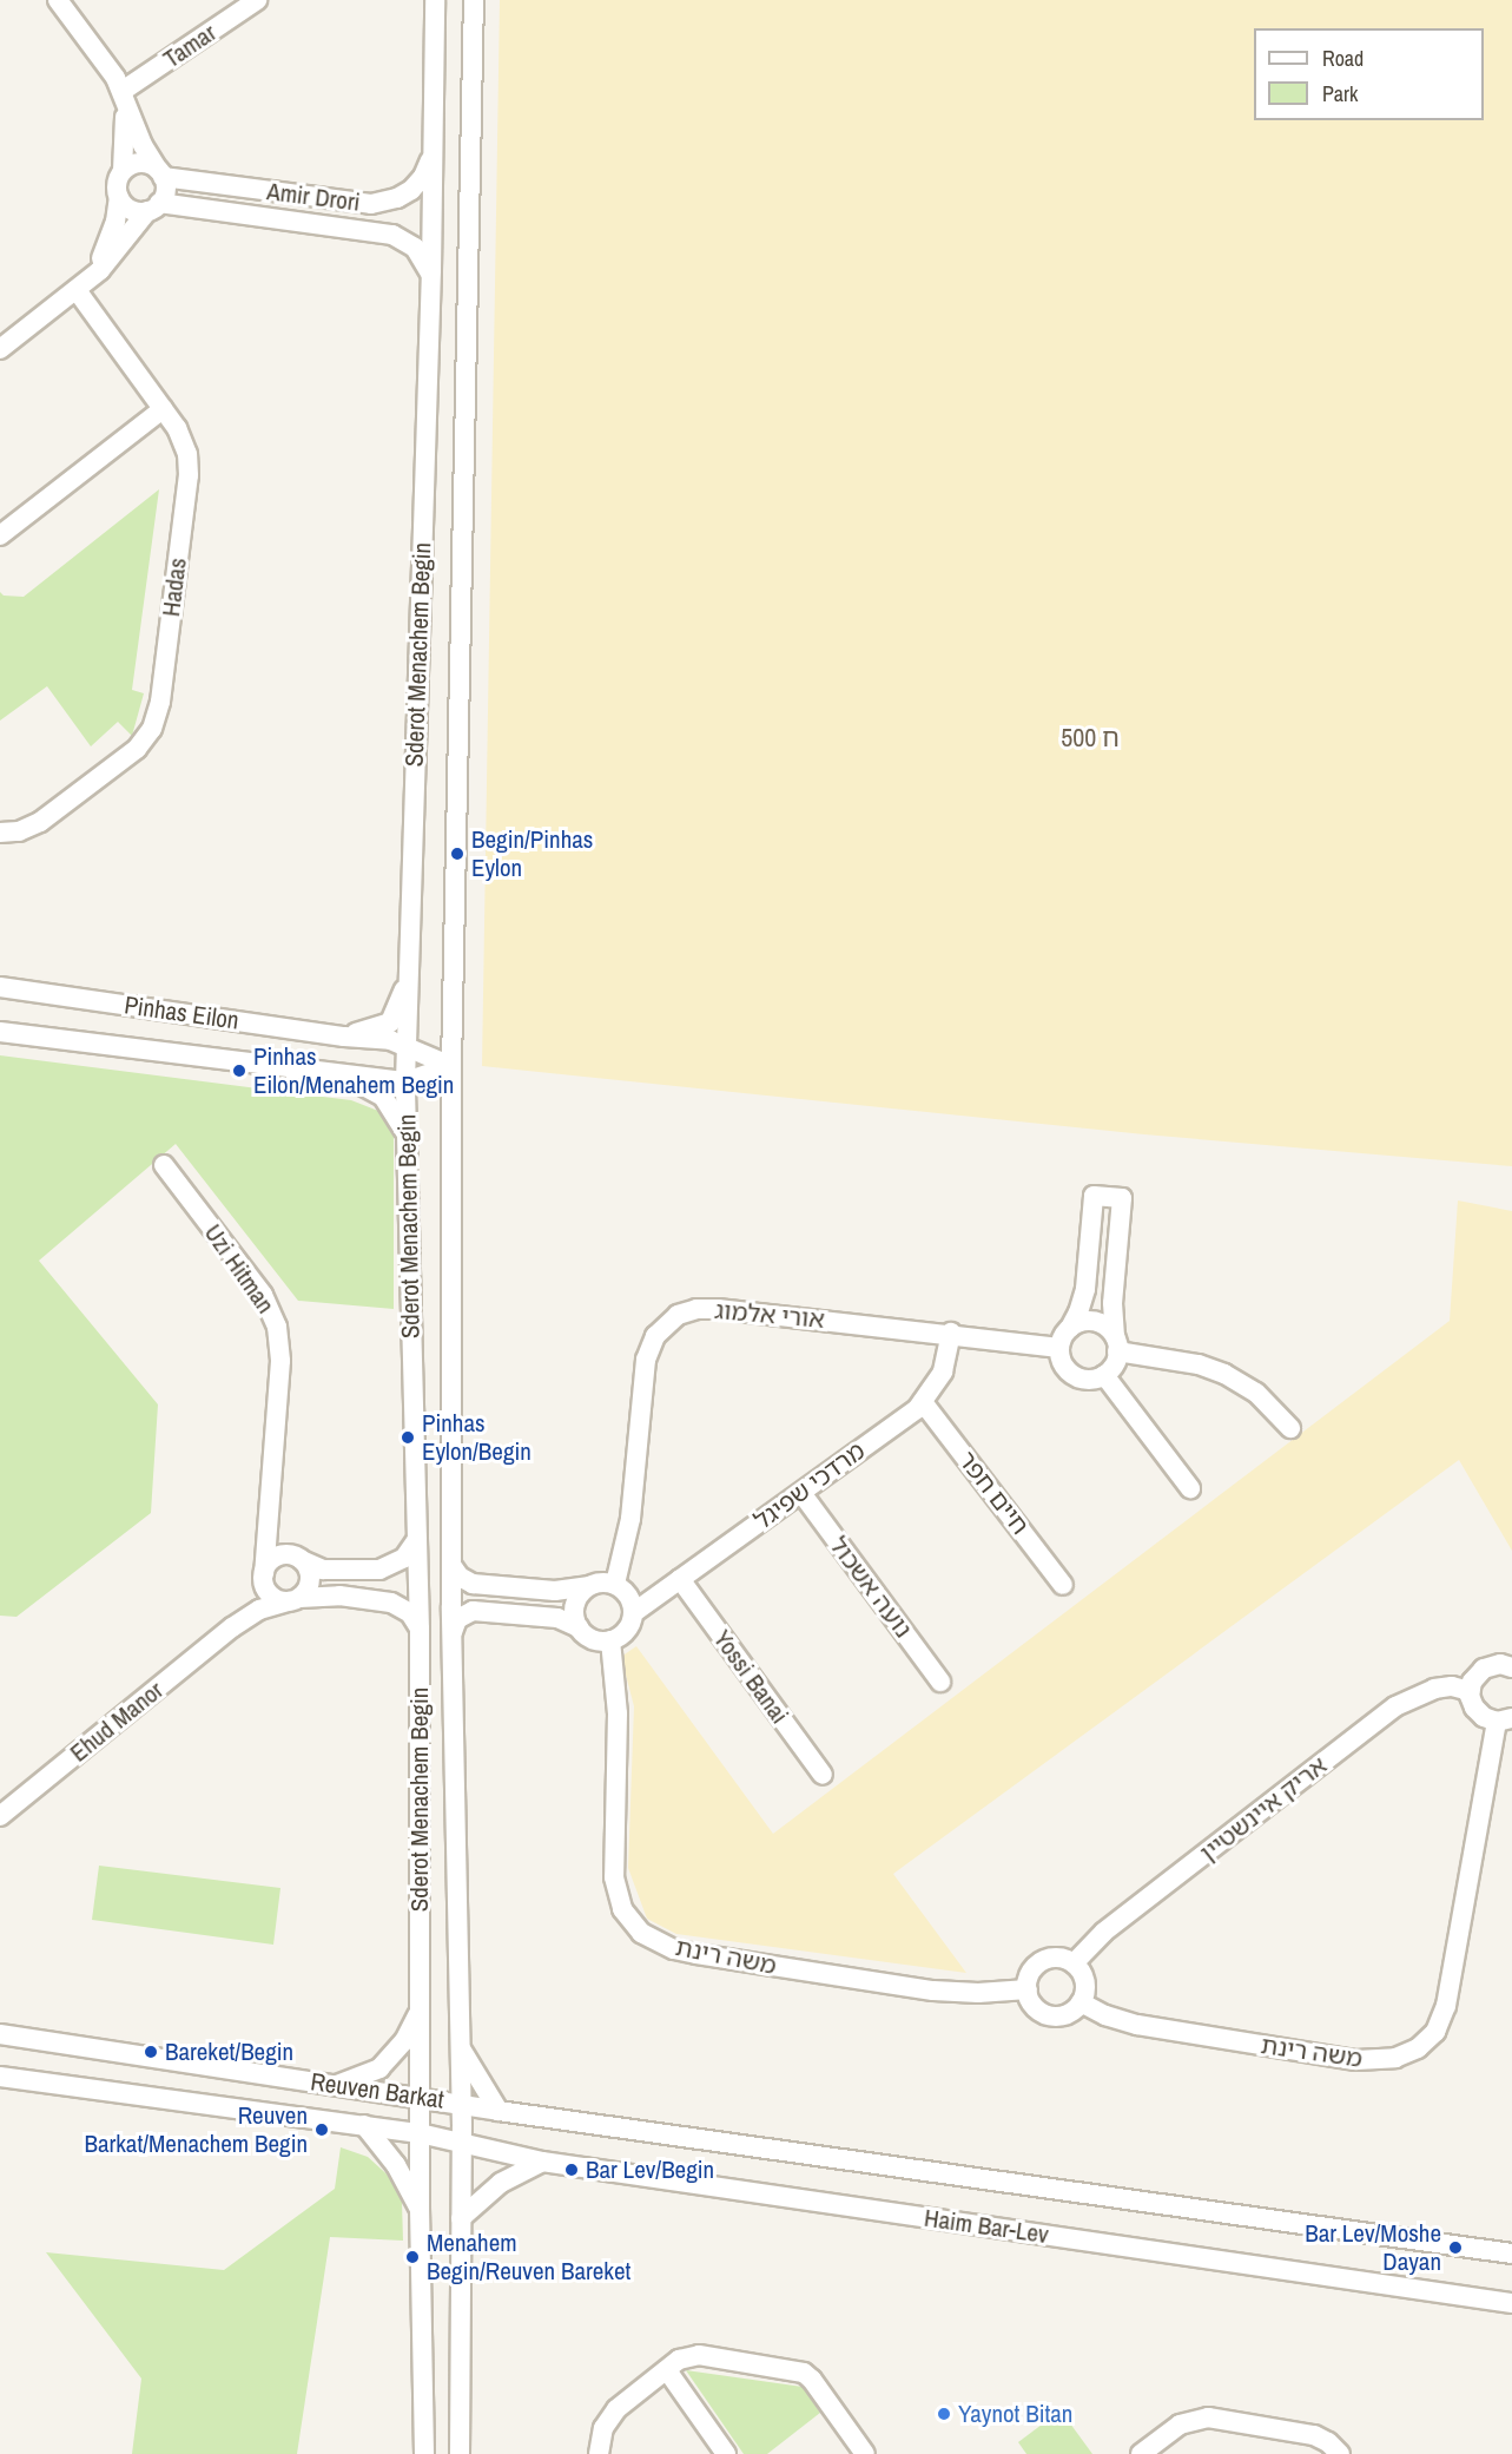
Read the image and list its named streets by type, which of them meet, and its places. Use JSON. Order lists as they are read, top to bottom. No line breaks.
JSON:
{"streets":{"street":["Tamar","Amir Drori","Hadas","Sderot Menachem Begin","Pinhas Eilon","Uzi Hitman","אורי אלמוג","מרדכי שפיגל","חיים חפר","נועה אשכול","Yossi Banai","Ehud Manor","אריק איינשטיין","משה רינת","Reuven Barkat","Haim Bar-Lev"]},"crossings":[["Amir Drori","Sderot Menachem Begin"],["Sderot Menachem Begin","Pinhas Eilon"],["Sderot Menachem Begin","Ehud Manor"],["Sderot Menachem Begin","Reuven Barkat"],["Sderot Menachem Begin","Haim Bar-Lev"],["Uzi Hitman","Ehud Manor"],["אורי אלמוג","מרדכי שפיגל"],["אורי אלמוג","משה רינת"],["מרדכי שפיגל","חיים חפר"],["מרדכי שפיגל","נועה אשכול"],["מרדכי שפיגל","Yossi Banai"],["מרדכי שפיגל","משה רינת"],["אריק איינשטיין","משה רינת"],["Reuven Barkat","Haim Bar-Lev"]],"districts":["ח 500"],"places":["Begin/Pinhas Eylon","Pinhas Eilon/Menahem Begin","Pinhas Eylon/Begin","Bareket/Begin","Reuven Barkat/Menachem Begin","Bar Lev/Begin","Bar Lev/Moshe Dayan","Menahem Begin/Reuven Bareket","Yaynot Bitan"],"legend":["Road","Park"]}
